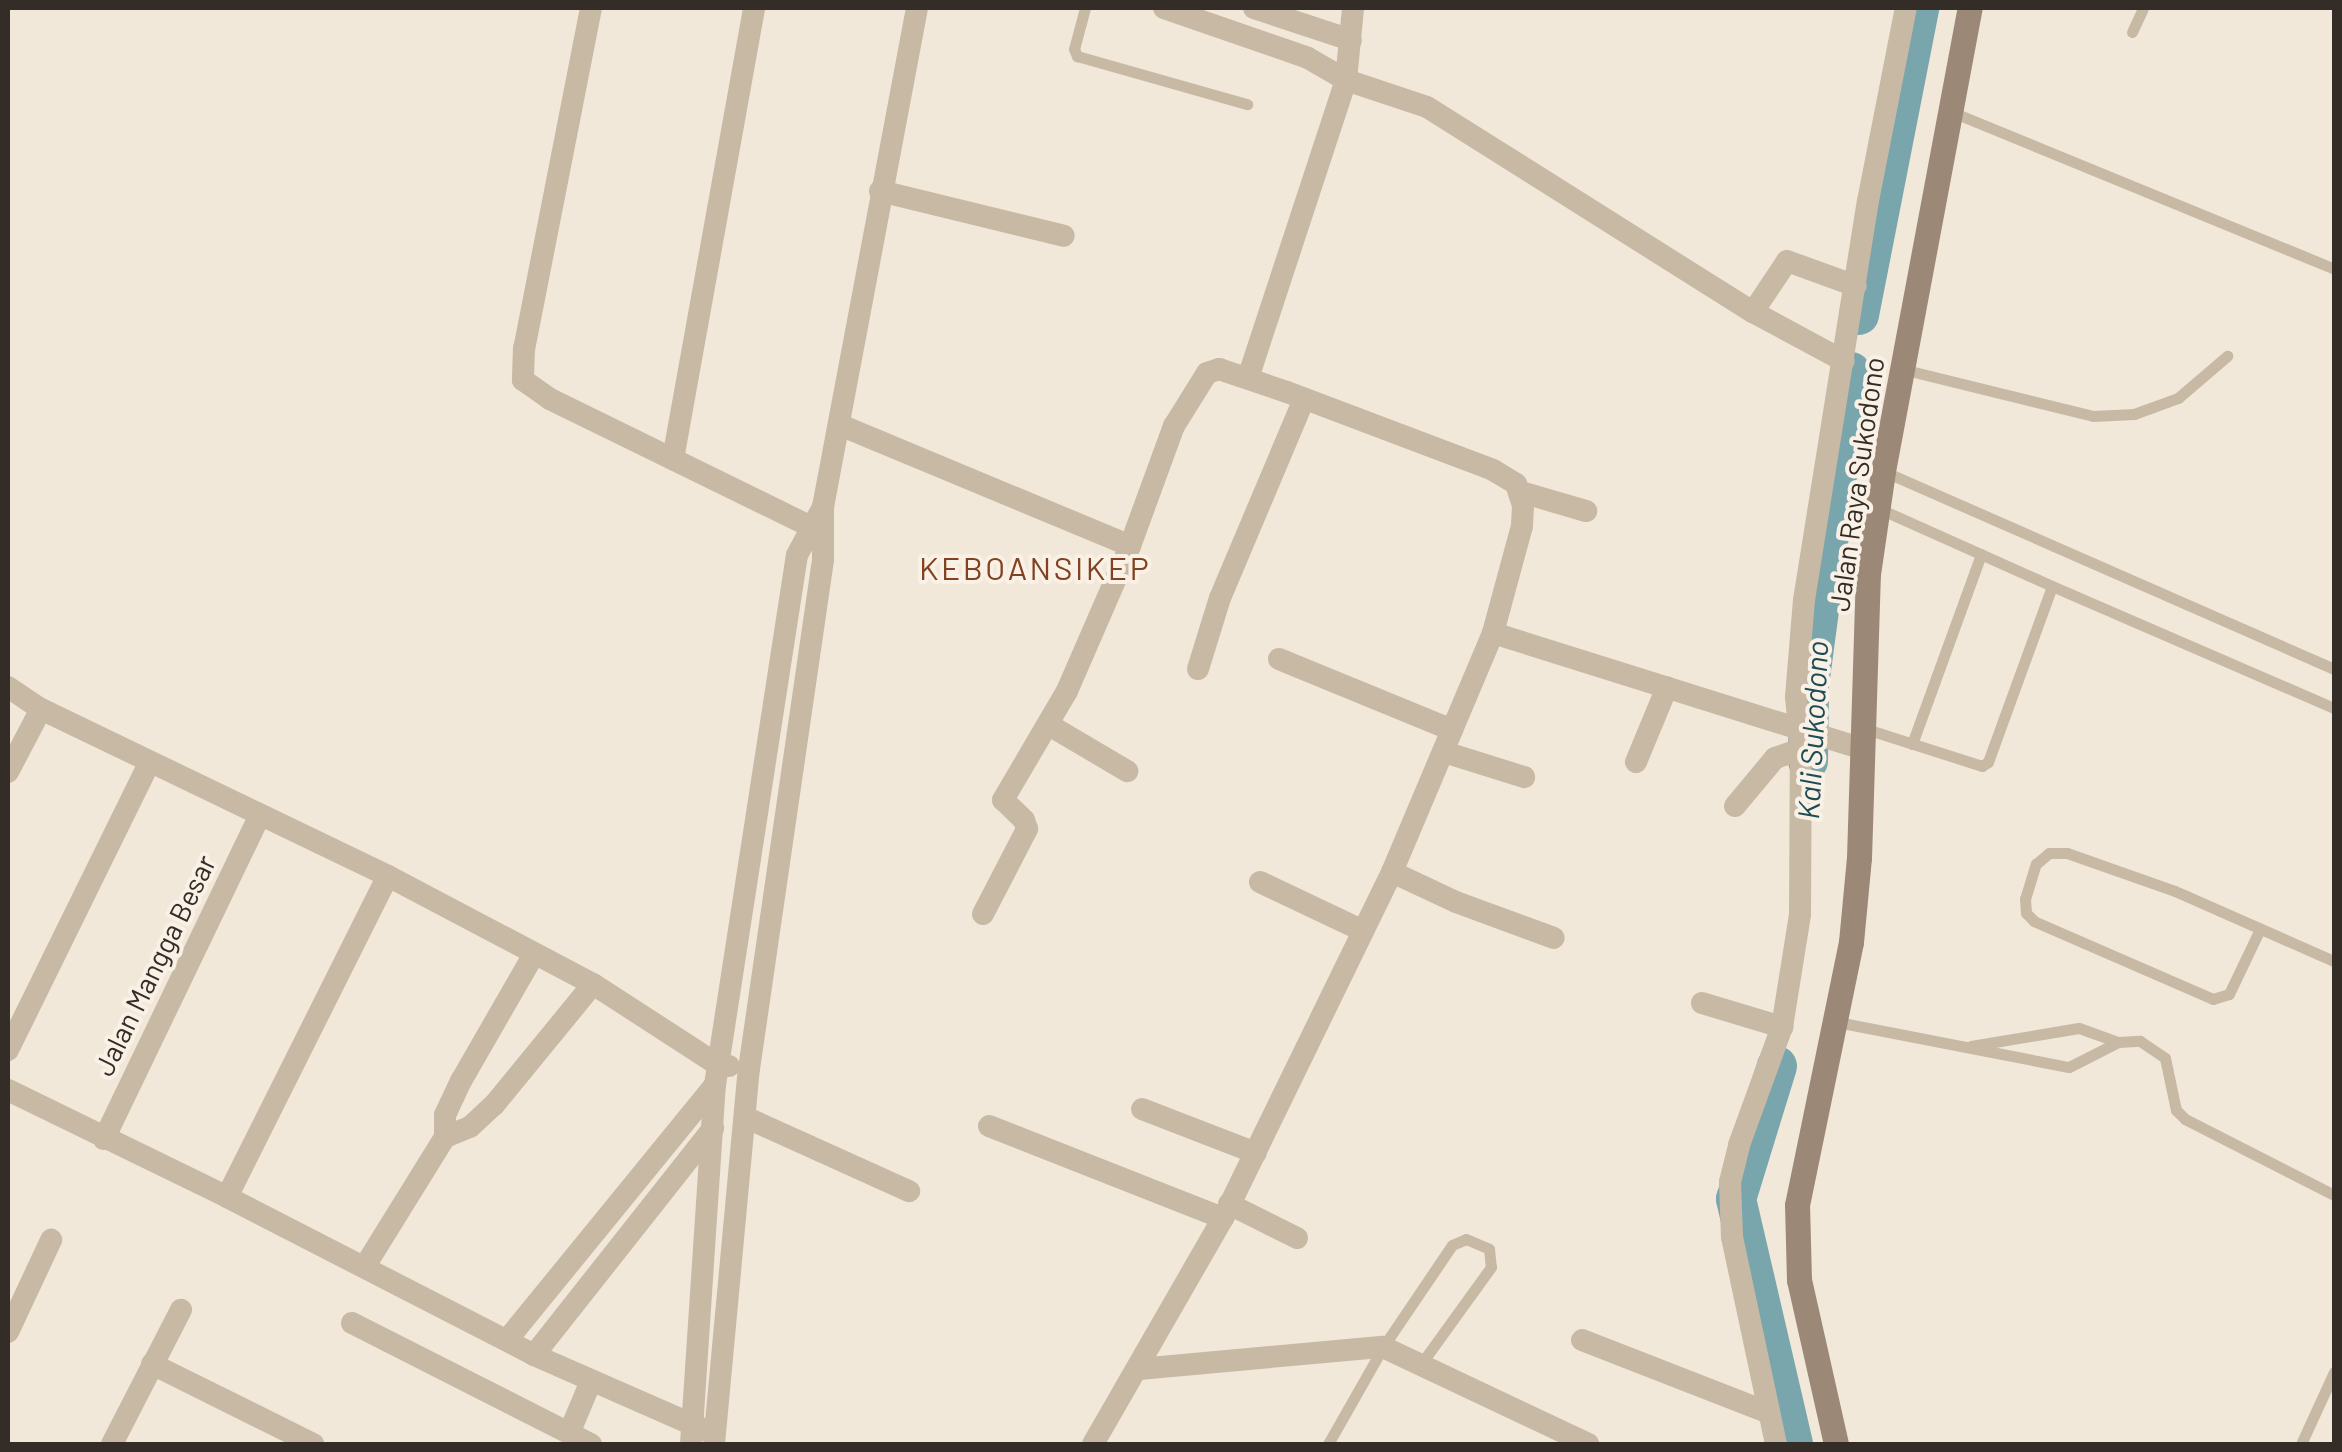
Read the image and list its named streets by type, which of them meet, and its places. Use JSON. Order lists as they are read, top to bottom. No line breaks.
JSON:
{"streets":{"main road":["Jalan Raya Sukodono"],"street":["Jalan Mangga Besar"]},"districts":["KEBOANSIKEP"],"water":["Kali Sukodono"]}
